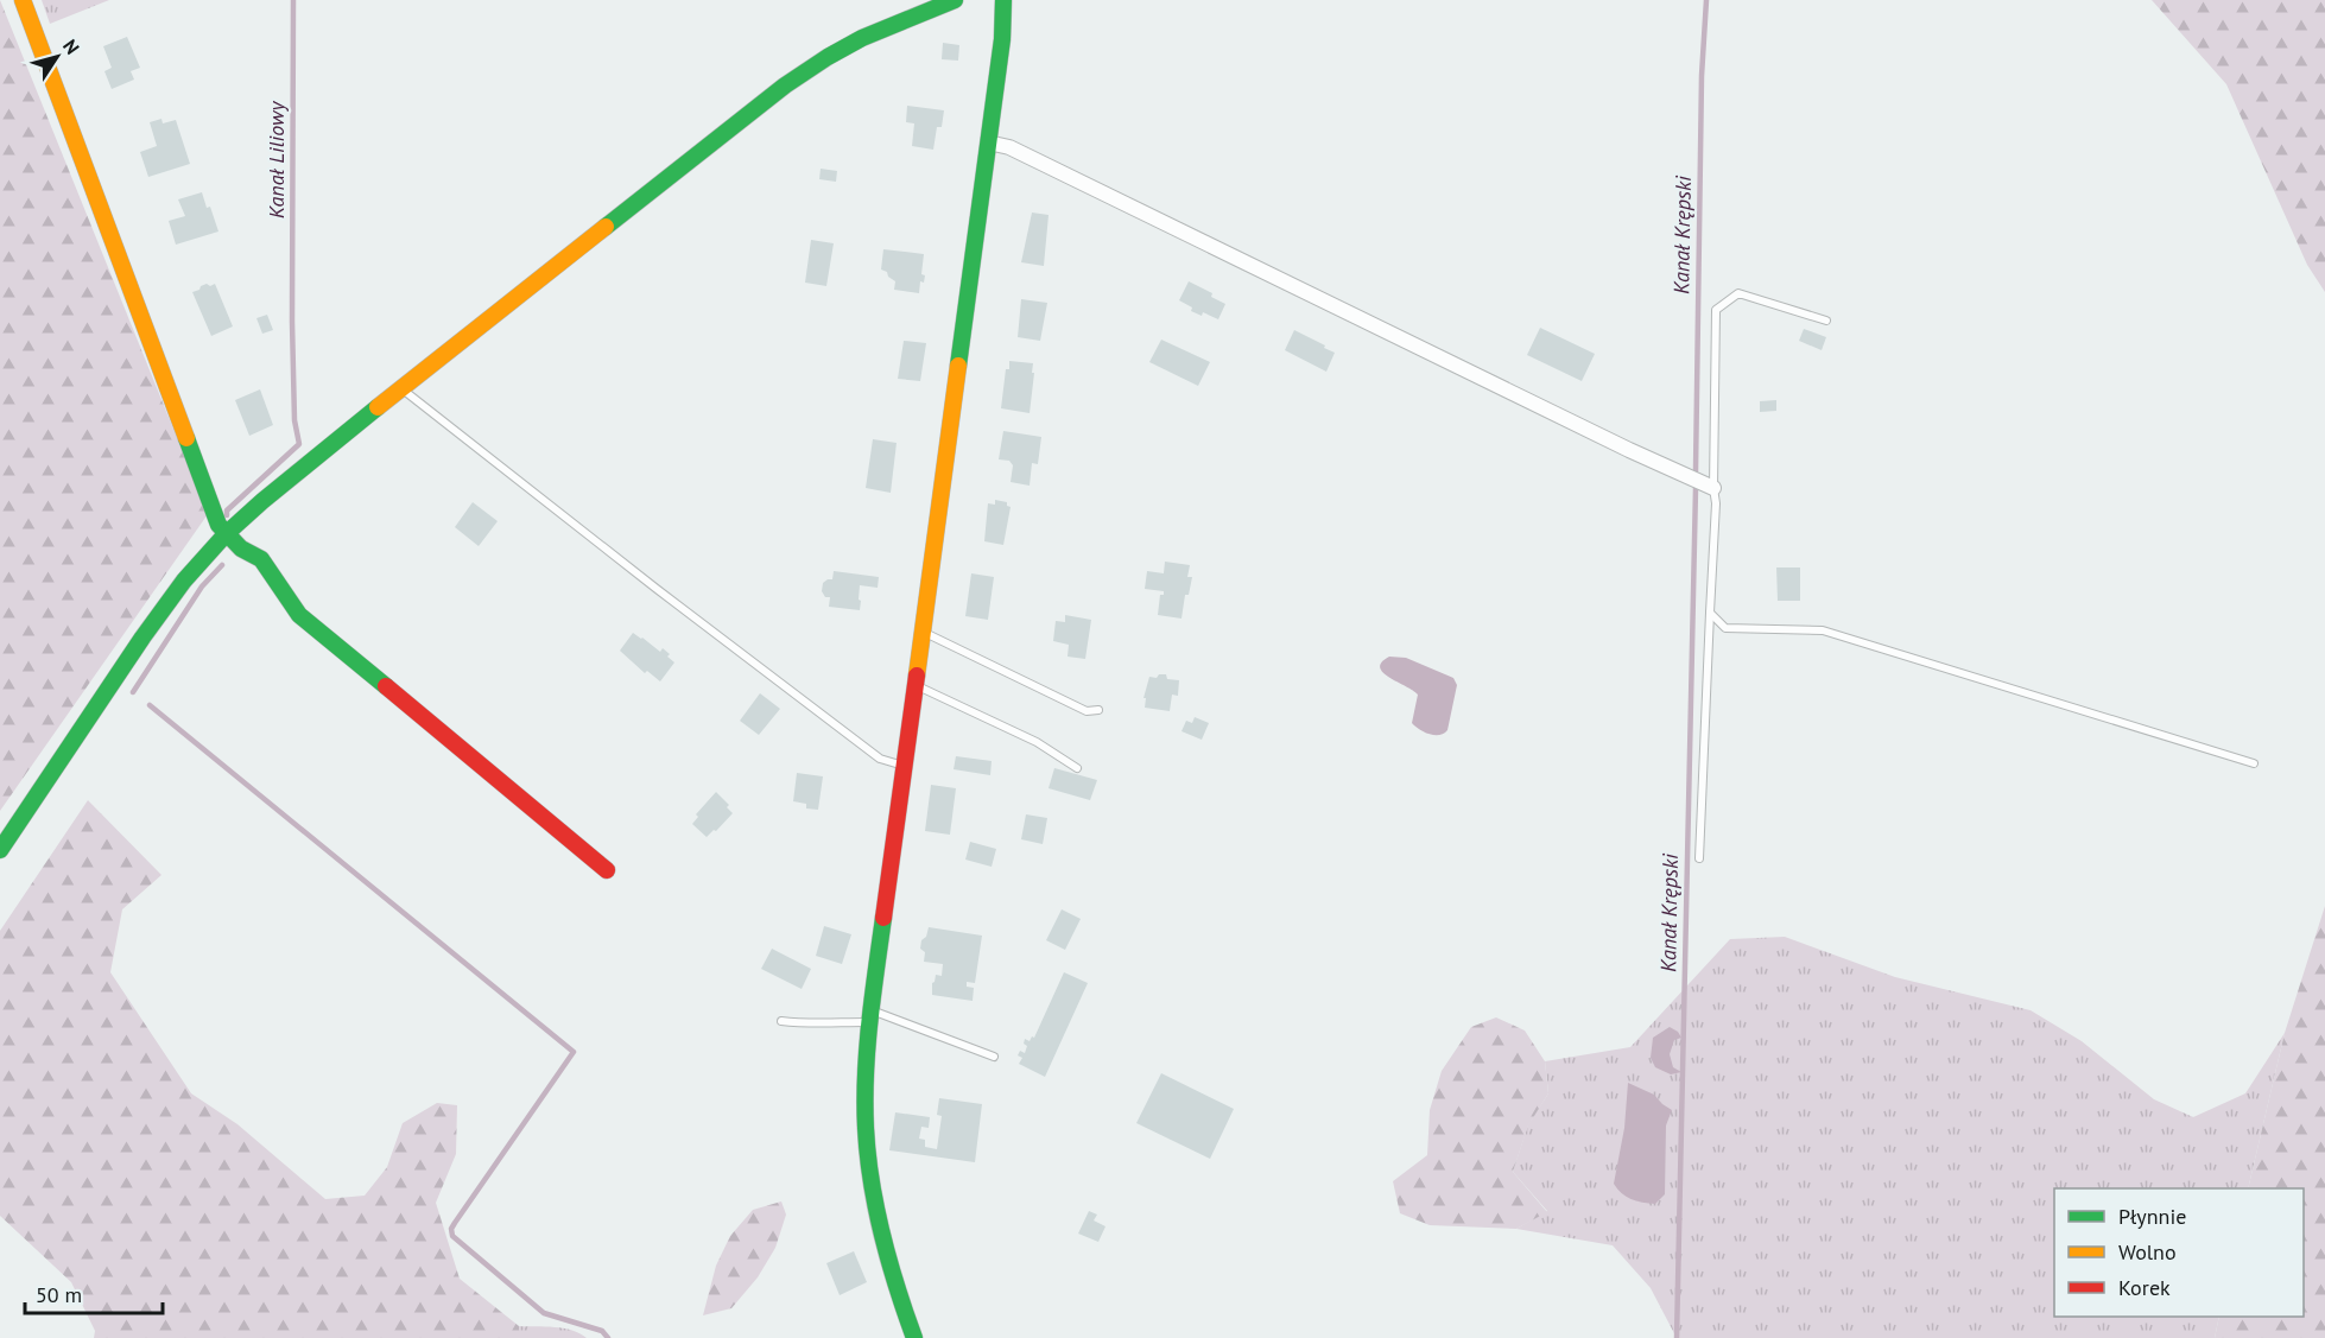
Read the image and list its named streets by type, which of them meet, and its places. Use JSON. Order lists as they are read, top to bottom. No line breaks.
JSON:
{"water":["Kanał Liliowy","Kanał Krępski"],"legend":["Płynnie","Wolno","Korek"],"scale_bar":"50 m","north":"top right"}
